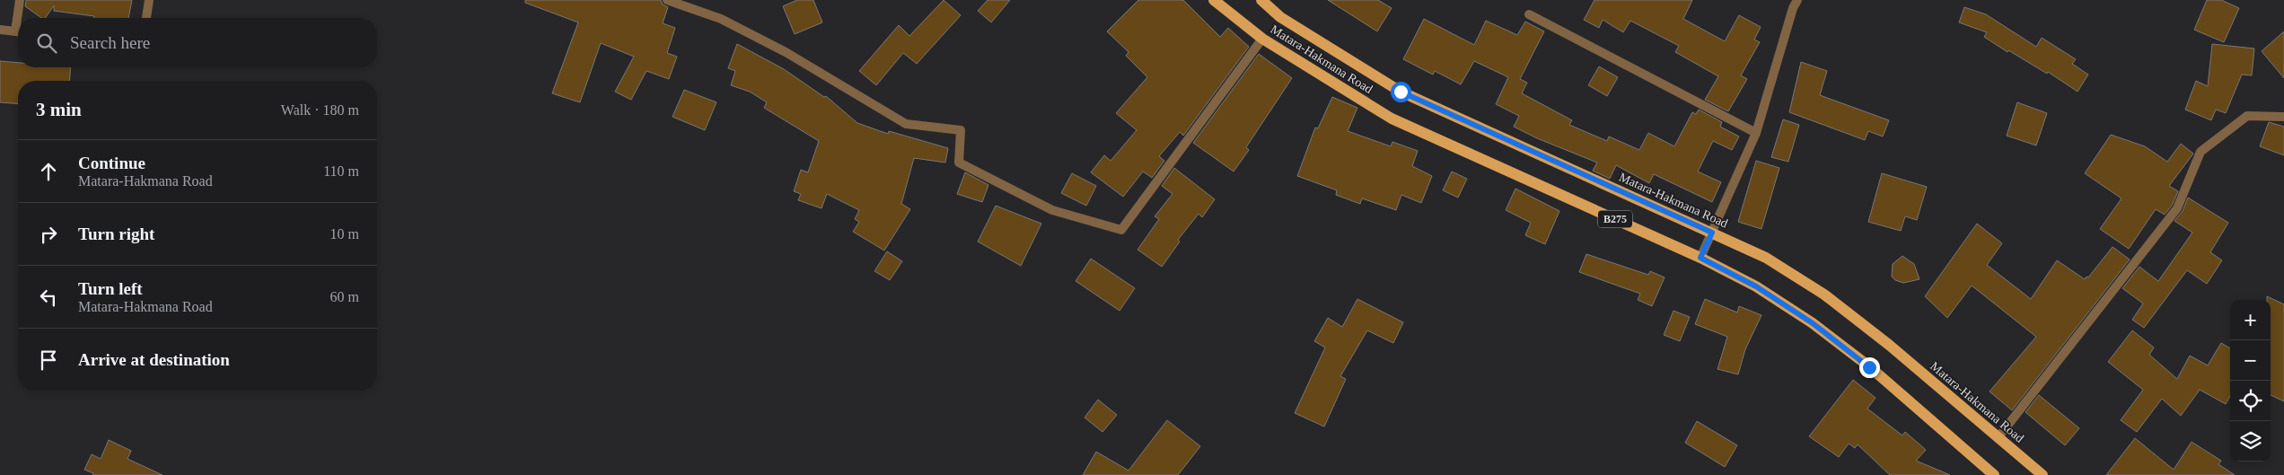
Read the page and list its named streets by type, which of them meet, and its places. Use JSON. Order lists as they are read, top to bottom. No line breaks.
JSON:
{"streets":{"main road":["Matara-Hakmana Road","B275"]},"page":{"search":"Search here","heading":["3 min","Walk · 180 m"],"list":[["Continue","Matara-Hakmana Road","110 m"],["Turn right","10 m"],["Turn left","Matara-Hakmana Road","60 m"],"Arrive at destination"],"map_buttons":["+","−"]}}
